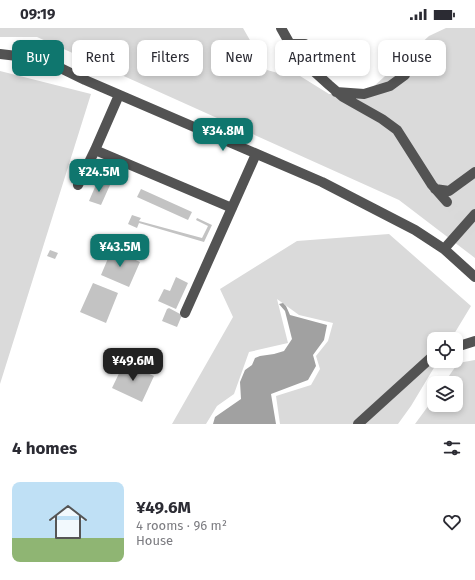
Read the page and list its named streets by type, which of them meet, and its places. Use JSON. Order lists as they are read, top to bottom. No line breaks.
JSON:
{"page":{"status":"09:19","chip":["Buy","Rent","Filters","New","Apartment","House"],"price":["¥34.8M","¥24.5M","¥43.5M","¥49.6M"],"heading":"4 homes","list":[{"name":"¥49.6M","note":"4 rooms · 96 m² · House"}]}}
